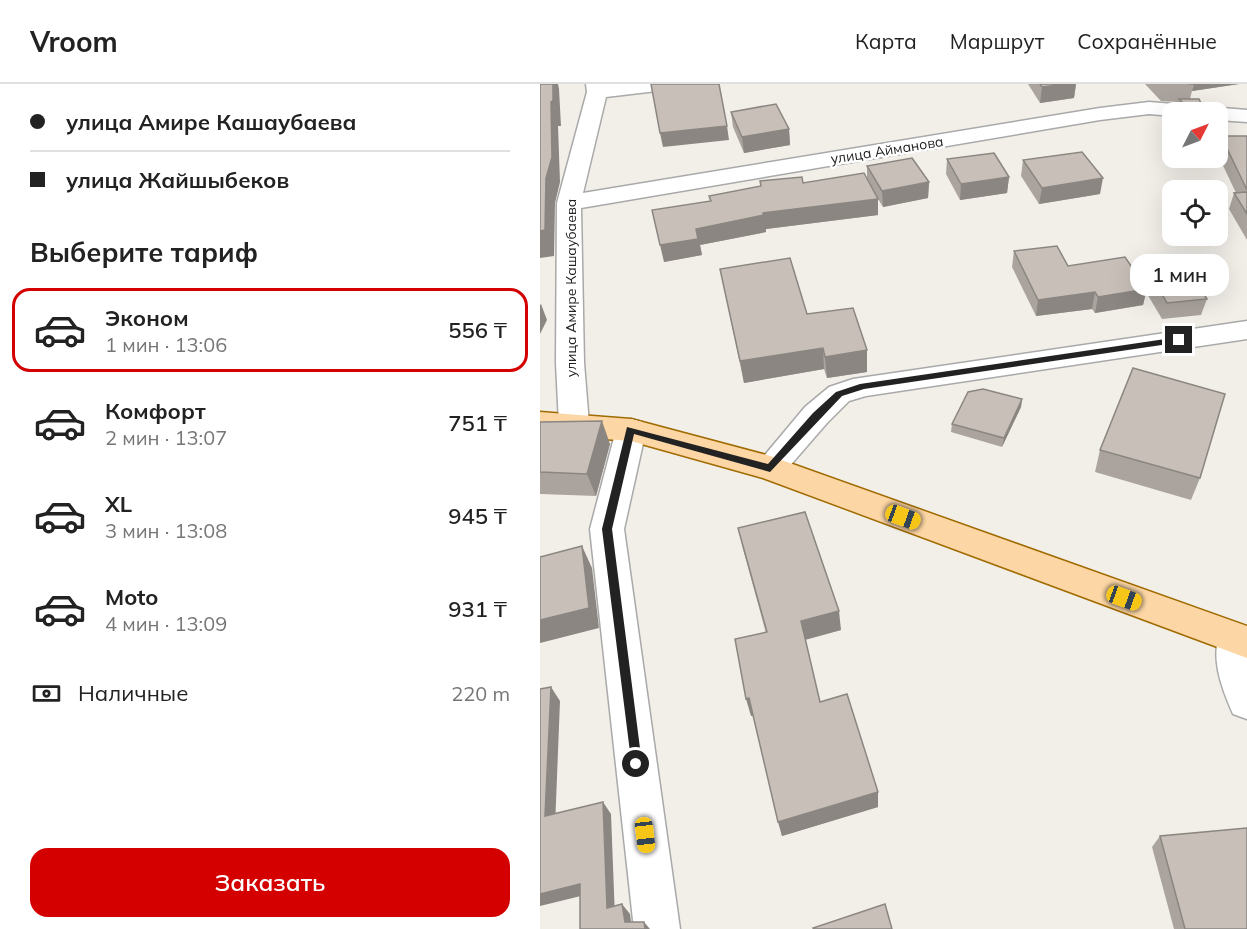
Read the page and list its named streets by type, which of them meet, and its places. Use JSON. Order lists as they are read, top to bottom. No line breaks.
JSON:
{"streets":{"street":["улица Айманова","улица Амире Кашаубаева"]},"crossings":[["улица Айманова","улица Амире Кашаубаева"]],"north":"top right","page":{"header":"Vroom","nav":["Карта","Маршрут","Сохранённые"],"banner":["улица Амире Кашаубаева","улица Жайшыбеков"],"heading":"Выберите тариф","bubble":"1 мин","list":[{"name":"Эконом","note":"1 мин · 13:06","value":"556 ₸"},{"name":"Комфорт","note":"2 мин · 13:07","value":"751 ₸"},{"name":"XL","note":"3 мин · 13:08","value":"945 ₸"},{"name":"Moto","note":"4 мин · 13:09","value":"931 ₸"}],"pay":["Наличные","220 m"],"buttons":"Заказать"}}
